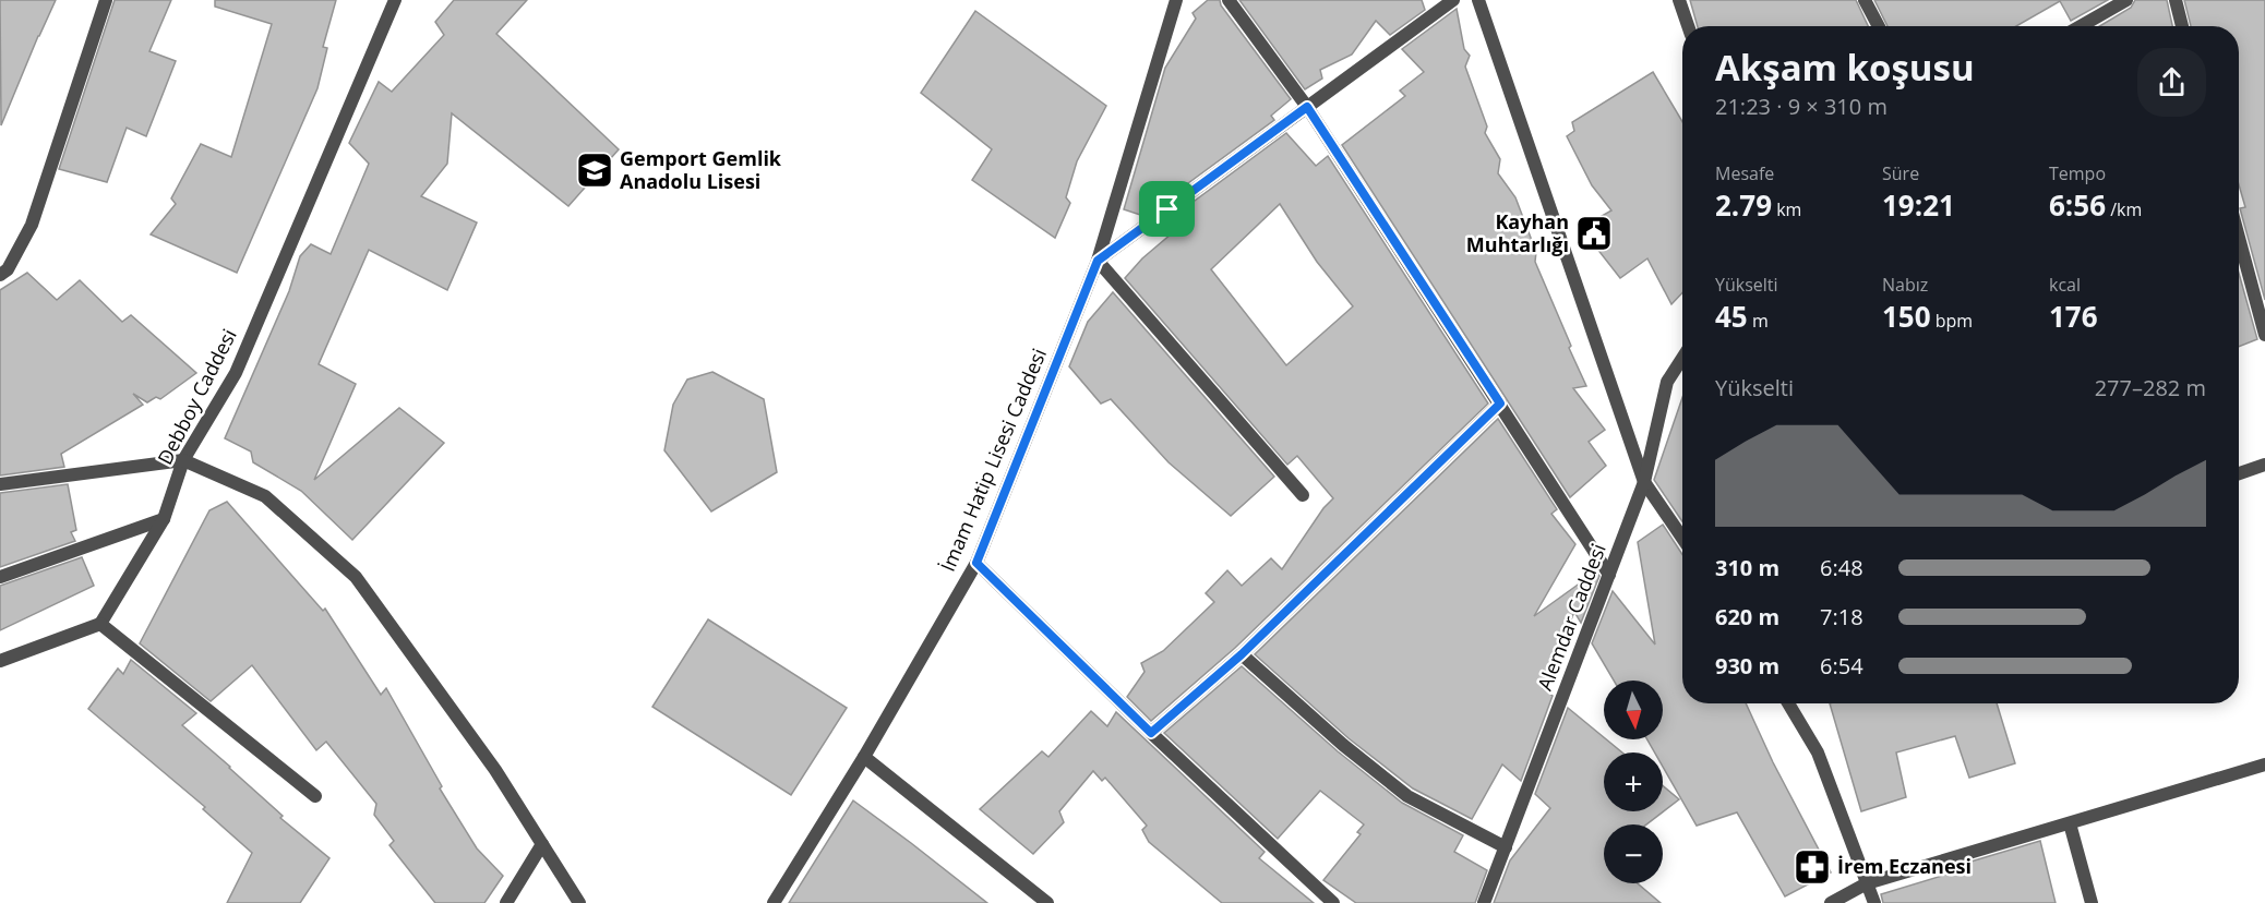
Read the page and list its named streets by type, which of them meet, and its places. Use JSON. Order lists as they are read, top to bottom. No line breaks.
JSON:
{"streets":{"street":["Debboy Caddesi","İmam Hatip Lisesi Caddesi","Alemdar Caddesi"]},"places":{"school or university":["Gemport Gemlik Anadolu Lisesi"],"public building":["Kayhan Muhtarlığı"],"pharmacy":["İrem Eczanesi"]},"north":"bottom","page":{"heading":["Akşam koşusu","21:23 · 9 × 310 m"],"stats":[["Mesafe","2.79 km"],["Süre","19:21"],["Tempo","6:56 /km"],["Yükselti","45 m"],["Nabız","150 bpm"],["kcal","176"]],"chart":["Yükselti","277–282 m"],"list":[{"name":"310 m","note":"6:48"},{"name":"620 m","note":"7:18"},{"name":"930 m","note":"6:54"}],"map_buttons":["+","−"]}}
